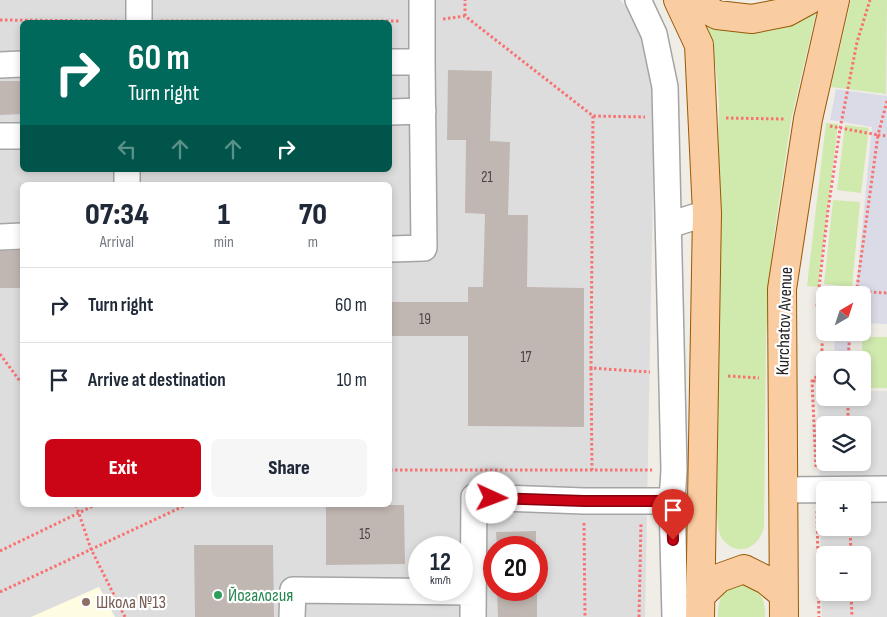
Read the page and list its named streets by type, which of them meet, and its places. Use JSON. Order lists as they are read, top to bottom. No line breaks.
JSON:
{"streets":{"main road":["Kurchatov Avenue"]},"places":["Йогалогия","Школа №13"],"house_numbers":["21","19","17","15"],"north":"top right","page":{"turn":["60 m","Turn right"],"eta":["07:34","Arrival","1","min","70","m"],"list":[{"name":"Turn right","value":"60 m"},{"name":"Arrive at destination","value":"10 m"}],"map_buttons":["+","−"],"buttons":["Exit","Share"],"speed":"12 km/h","limit":"20"}}
